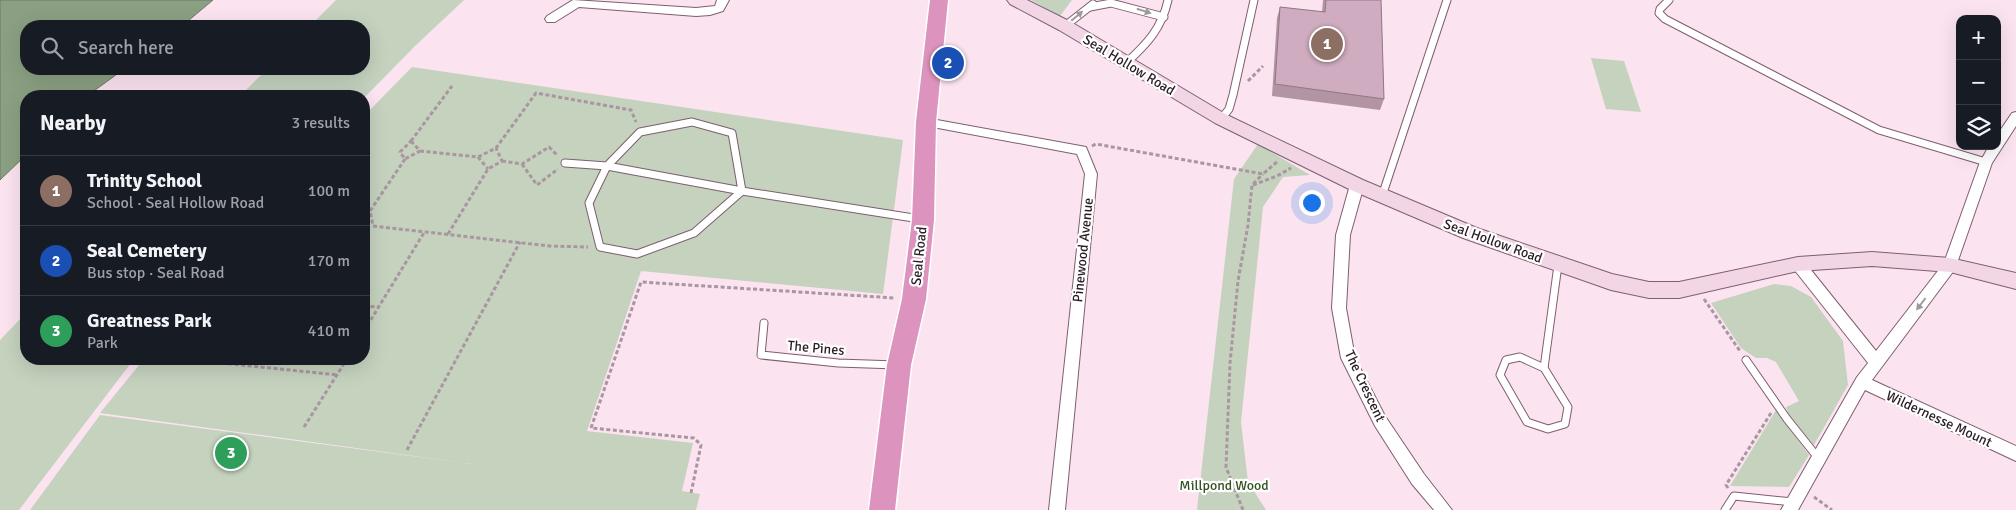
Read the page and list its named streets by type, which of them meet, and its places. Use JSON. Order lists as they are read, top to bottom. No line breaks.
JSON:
{"streets":{"highway":["Seal Road"],"main road":["Seal Hollow Road"],"street":["Pinewood Avenue","The Crescent","Wildernesse Mount"],"lane":["The Pines"]},"crossings":[["Seal Hollow Road","The Crescent"],["Seal Road","The Pines"]],"parks":["Millpond Wood"],"page":{"map_buttons":["+","−"],"search":"Search here","pins":["1","2","3"],"heading":["Nearby","3 results"],"list":[{"mark":"1","name":"Trinity School","note":"School · Seal Hollow Road","value":"100 m"},{"mark":"2","name":"Seal Cemetery","note":"Bus stop · Seal Road","value":"170 m"},{"mark":"3","name":"Greatness Park","note":"Park","value":"410 m"}]}}
